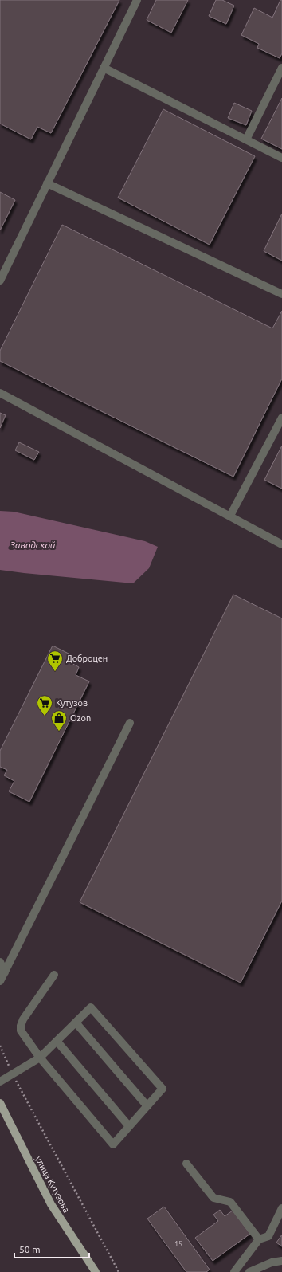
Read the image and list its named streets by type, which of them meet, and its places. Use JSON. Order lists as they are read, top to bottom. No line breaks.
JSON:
{"streets":{"main road":["улица Кутузова"]},"water":["Заводской"],"places":{"supermarket":["Доброцен","Кутузов"],"shop":["Ozon"]},"house_numbers":["15"],"scale_bar":"50 m"}
